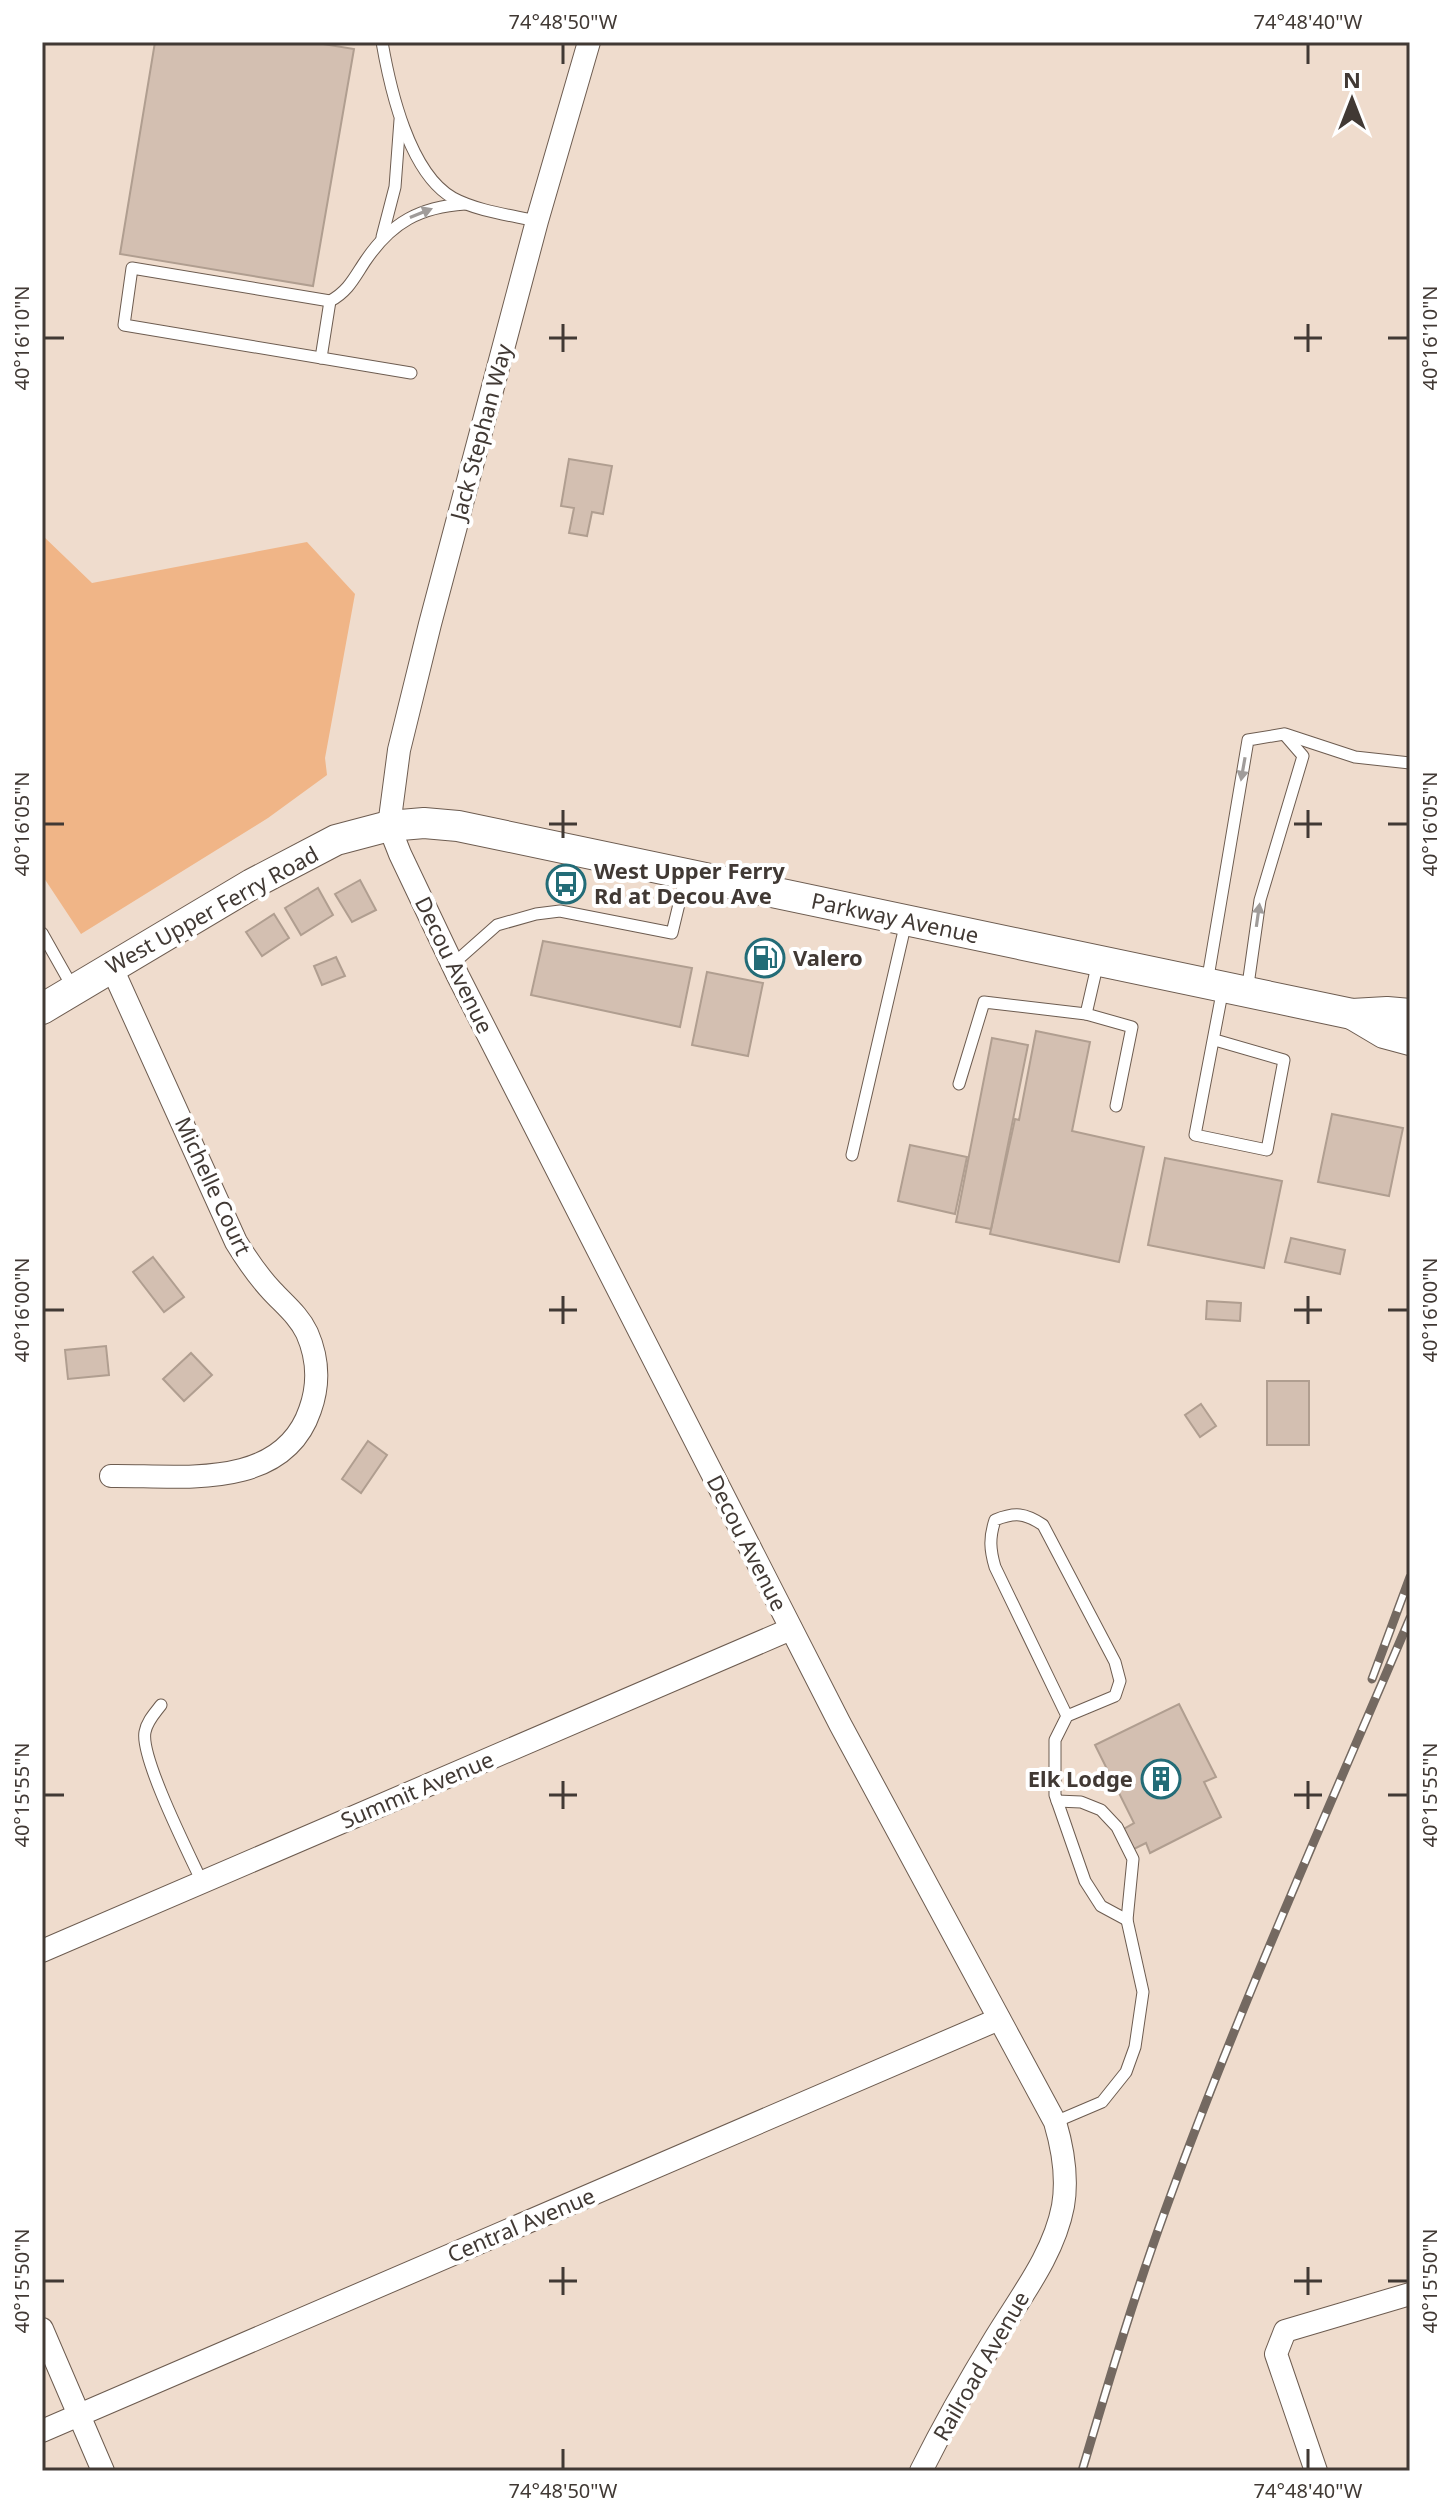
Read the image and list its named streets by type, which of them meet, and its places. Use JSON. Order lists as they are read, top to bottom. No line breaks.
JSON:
{"streets":{"main road":["West Upper Ferry Road","Parkway Avenue"],"street":["Jack Stephan Way","Decou Avenue","Michelle Court","Summit Avenue","Central Avenue","Railroad Avenue"]},"crossings":[["Jack Stephan Way","West Upper Ferry Road"],["Jack Stephan Way","Parkway Avenue"],["Jack Stephan Way","Decou Avenue"],["West Upper Ferry Road","Parkway Avenue"],["West Upper Ferry Road","Decou Avenue"],["West Upper Ferry Road","Michelle Court"],["Parkway Avenue","Decou Avenue"],["Decou Avenue","Summit Avenue"],["Decou Avenue","Central Avenue"],["Decou Avenue","Railroad Avenue"]],"places":{"bus stop":["West Upper Ferry Rd at Decou Ave"],"fuel station":["Valero"],"building":["Elk Lodge"]},"north":"top","coordinates":["74°48'50\"W","74°48'40\"W","40°16'10\"N","40°16'05\"N","40°16'00\"N","40°15'55\"N","40°15'50\"N"]}
